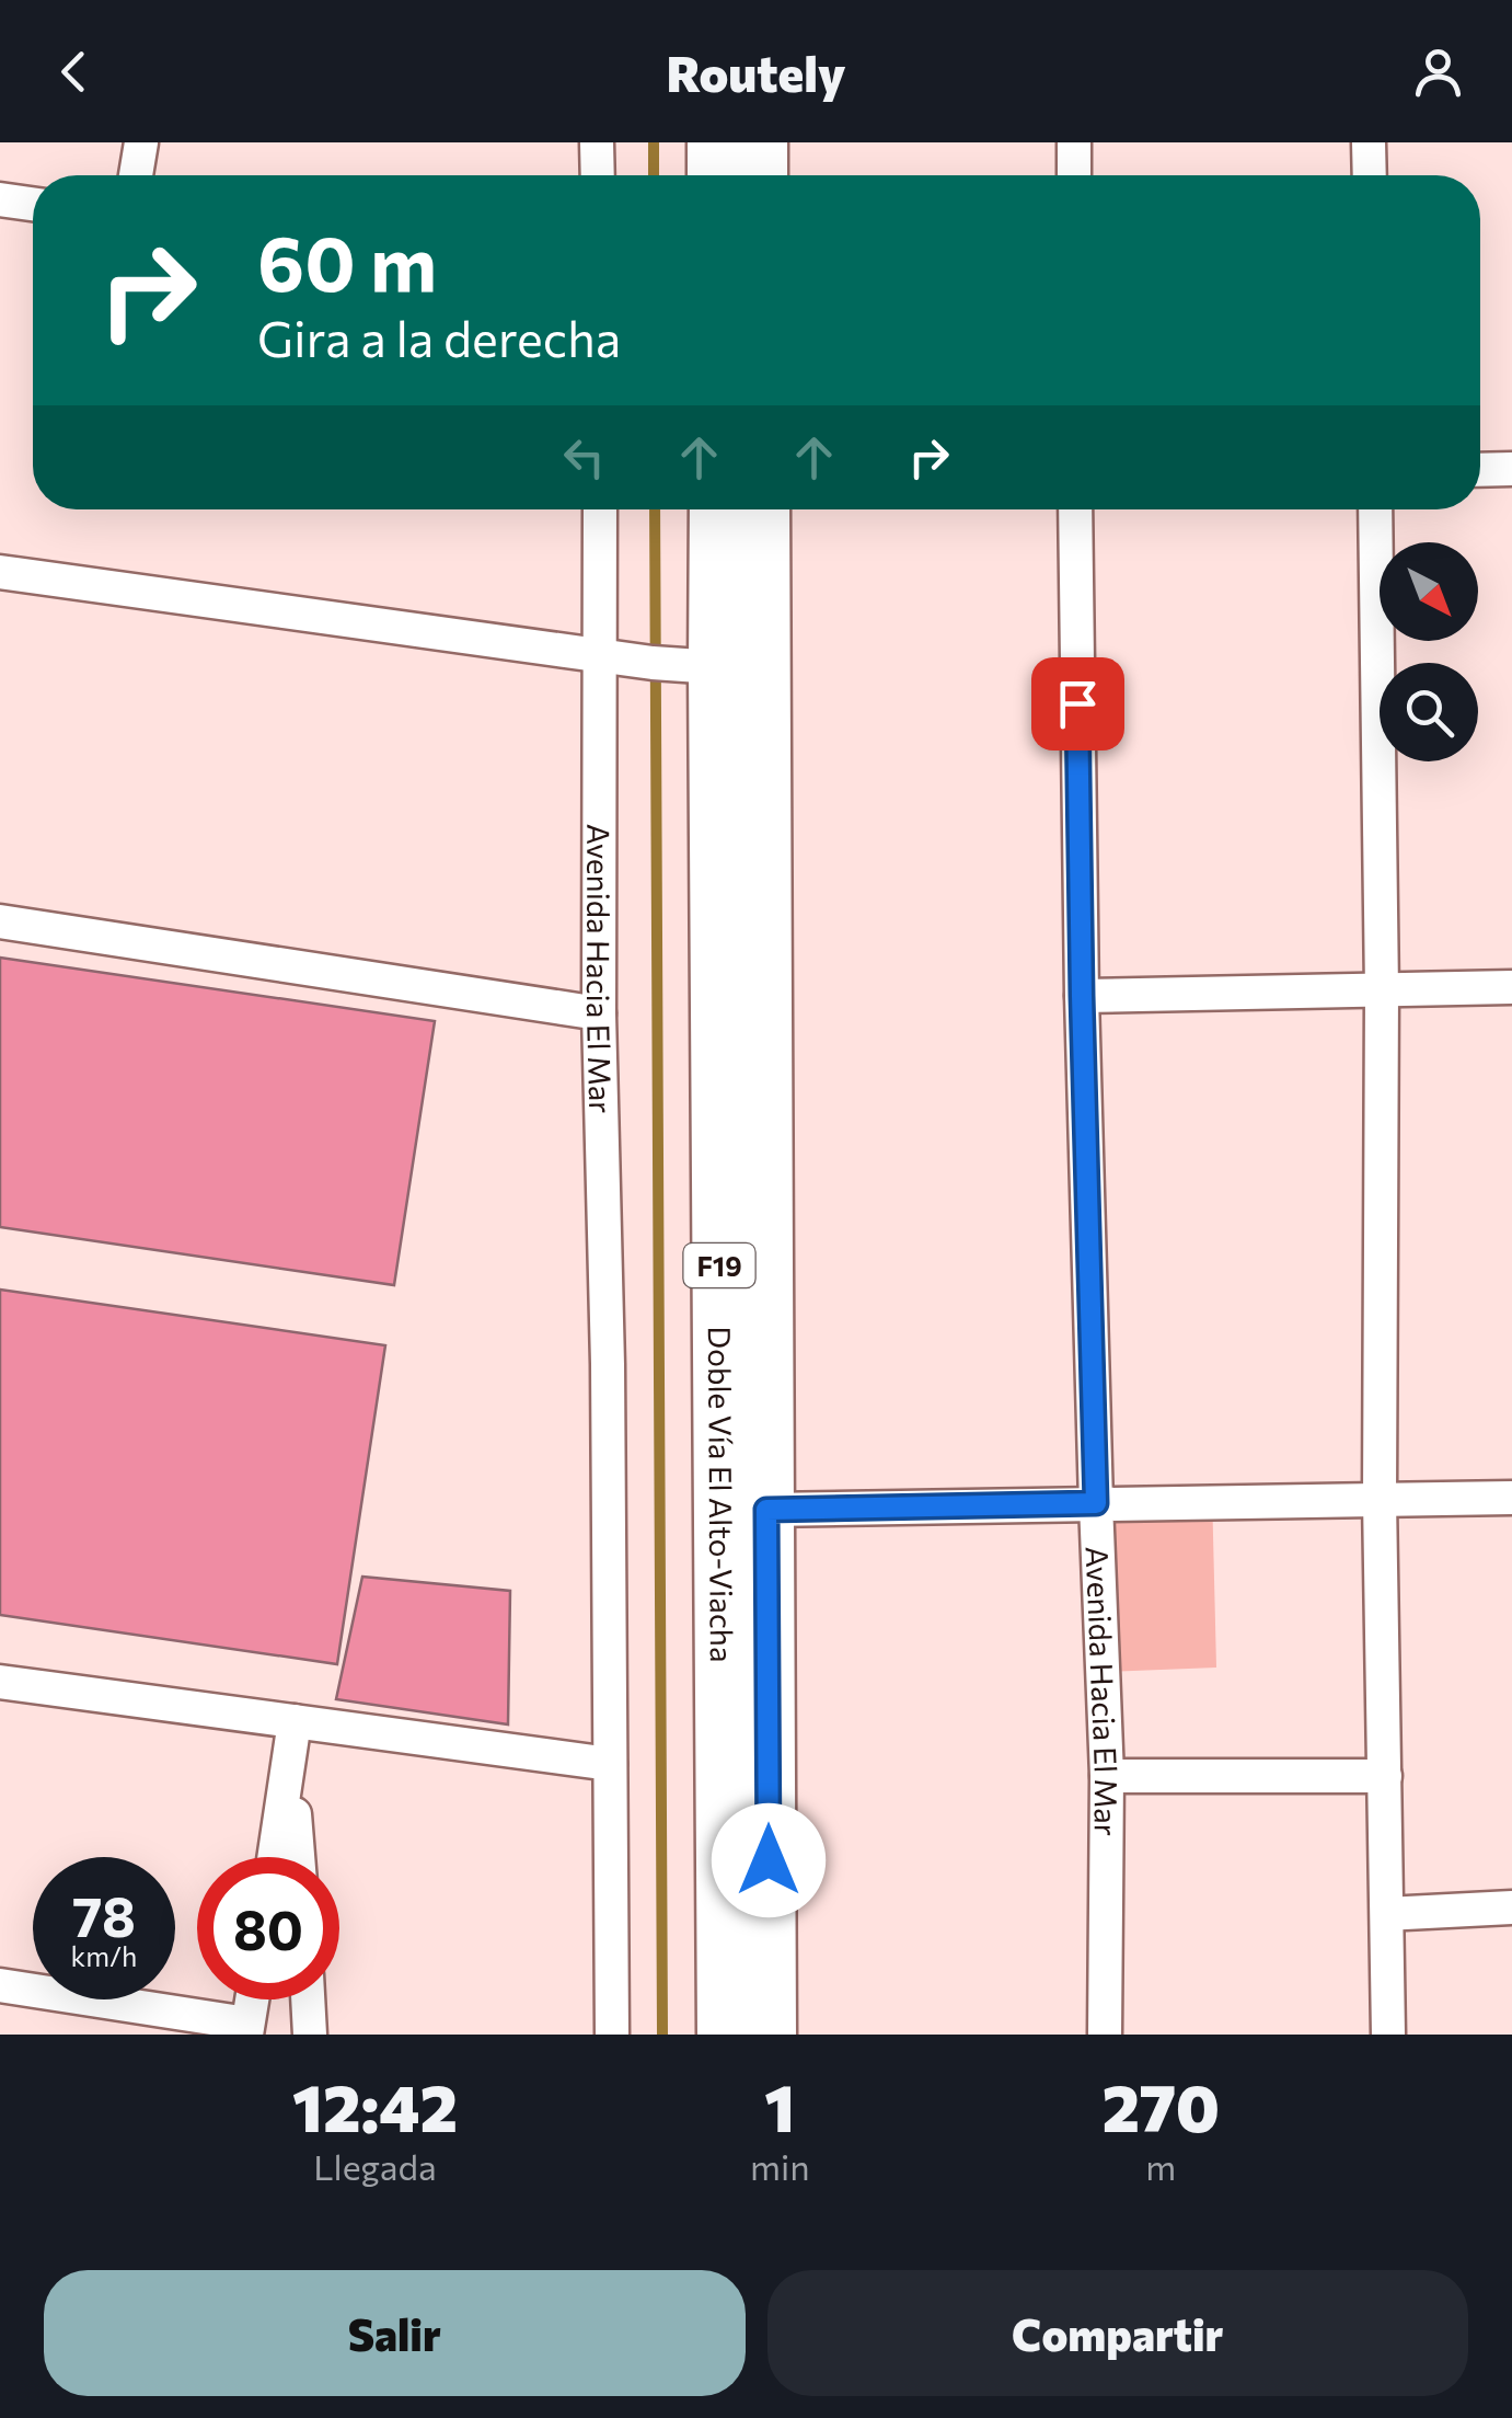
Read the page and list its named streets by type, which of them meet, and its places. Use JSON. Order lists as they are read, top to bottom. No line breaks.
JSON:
{"streets":{"highway":["F19","Doble Vía El Alto-Viacha"],"street":["Avenida Hacia El Mar"]},"north":"bottom right","page":{"header":"Routely","turn":["60 m","Gira a la derecha"],"speed":"78 km/h","limit":"80","eta":["12:42","Llegada","1","min","270","m"],"buttons":["Salir","Compartir"]}}
